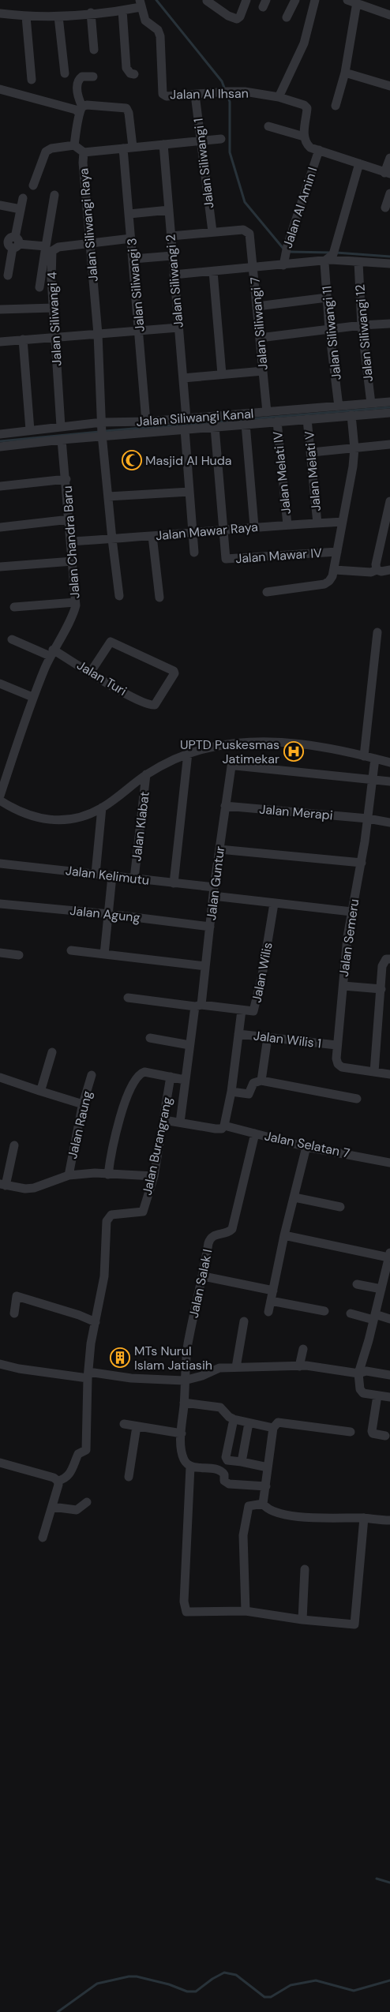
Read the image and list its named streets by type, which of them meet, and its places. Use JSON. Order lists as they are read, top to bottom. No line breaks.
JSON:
{"streets":{"street":["Jalan Al Ihsan","Jalan Siliwangi 1","Jalan Al Amin I","Jalan Siliwangi Raya","Jalan Siliwangi 2","Jalan Siliwangi 3","Jalan Siliwangi 4","Jalan Siliwangi 7","Jalan Siliwangi 11","Jalan Siliwangi 12","Jalan Siliwangi Kanal","Jalan Melati V","Jalan Melati IV","Jalan Mawar Raya","Jalan Chandra Baru","Jalan Mawar IV","Jalan Turi","Jalan Merapi","Jalan Klabat","Jalan Kelimutu","Jalan Guntur","Jalan Agung","Jalan Semeru","Jalan Wilis","Jalan Wilis 1","Jalan Raung","Jalan Selatan 7","Jalan Burangrang","Jalan Salak I"]},"crossings":[["Jalan Al Ihsan","Jalan Siliwangi 1"],["Jalan Siliwangi 1","Jalan Siliwangi Raya"],["Jalan Siliwangi 1","Jalan Siliwangi 7"],["Jalan Siliwangi Raya","Jalan Siliwangi 2"],["Jalan Siliwangi Raya","Jalan Siliwangi 3"],["Jalan Siliwangi Raya","Jalan Siliwangi 4"],["Jalan Siliwangi Raya","Jalan Siliwangi Kanal"],["Jalan Siliwangi Raya","Jalan Mawar Raya"],["Jalan Siliwangi 2","Jalan Siliwangi Kanal"],["Jalan Siliwangi 3","Jalan Siliwangi Kanal"],["Jalan Siliwangi 4","Jalan Siliwangi Kanal"],["Jalan Siliwangi 7","Jalan Siliwangi Kanal"],["Jalan Siliwangi 11","Jalan Siliwangi Kanal"],["Jalan Siliwangi 12","Jalan Siliwangi Kanal"],["Jalan Melati V","Jalan Mawar Raya"],["Jalan Melati IV","Jalan Mawar Raya"],["Jalan Mawar Raya","Jalan Chandra Baru"],["Jalan Mawar Raya","Jalan Mawar IV"],["Jalan Chandra Baru","Jalan Turi"],["Jalan Merapi","Jalan Guntur"],["Jalan Merapi","Jalan Semeru"],["Jalan Klabat","Jalan Kelimutu"],["Jalan Kelimutu","Jalan Guntur"],["Jalan Kelimutu","Jalan Semeru"],["Jalan Kelimutu","Jalan Wilis"],["Jalan Guntur","Jalan Agung"],["Jalan Guntur","Jalan Semeru"],["Jalan Guntur","Jalan Wilis"],["Jalan Guntur","Jalan Selatan 7"],["Jalan Semeru","Jalan Wilis 1"],["Jalan Selatan 7","Jalan Burangrang"],["Jalan Selatan 7","Jalan Salak I"]],"places":{"mosque":["Masjid Al Huda"],"hospital":["UPTD Puskesmas Jatimekar"],"building":["MTs Nurul Islam Jatiasih"]}}
